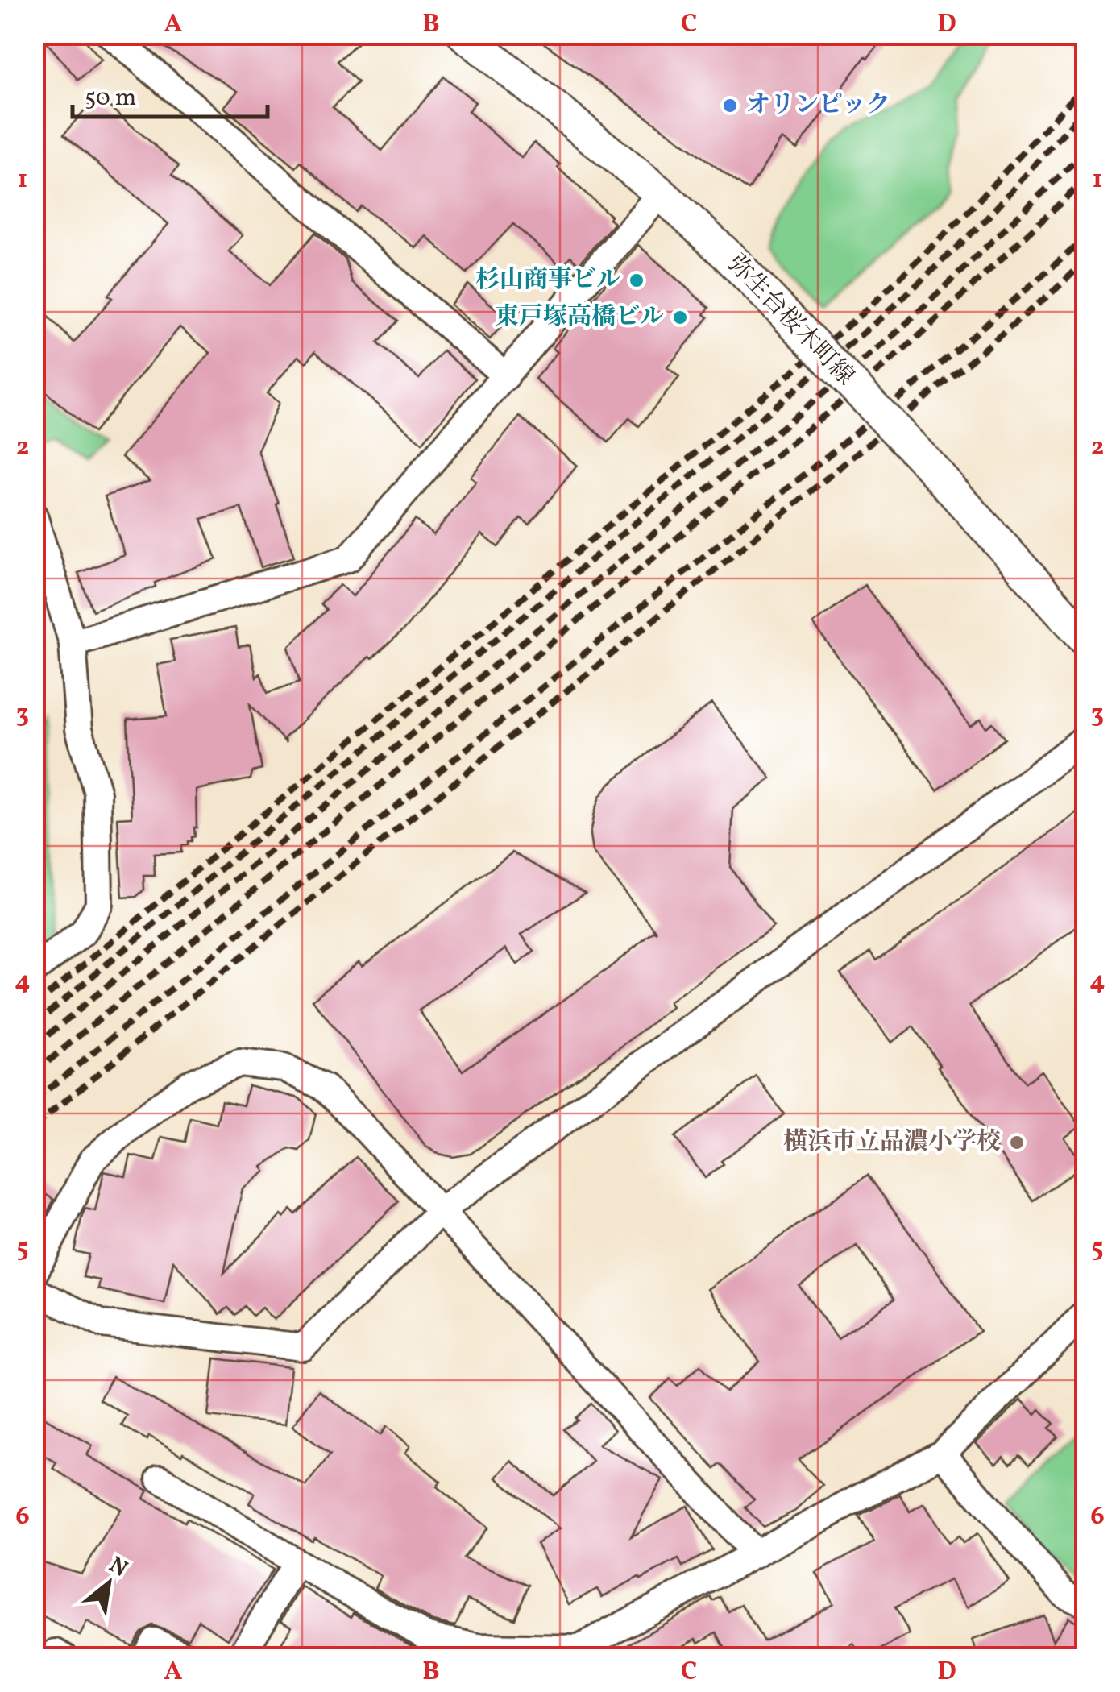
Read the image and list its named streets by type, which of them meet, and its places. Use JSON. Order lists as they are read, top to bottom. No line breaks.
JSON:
{"streets":{"main road":["弥生台桜木町線"]},"places":["オリンピック","杉山商事ビル","東戸塚高橋ビル","横浜市立品濃小学校"],"scale_bar":"50 m","north":"top right","grid":{"columns":["A","B","C","D"],"rows":["1","2","3","4","5","6"]}}
